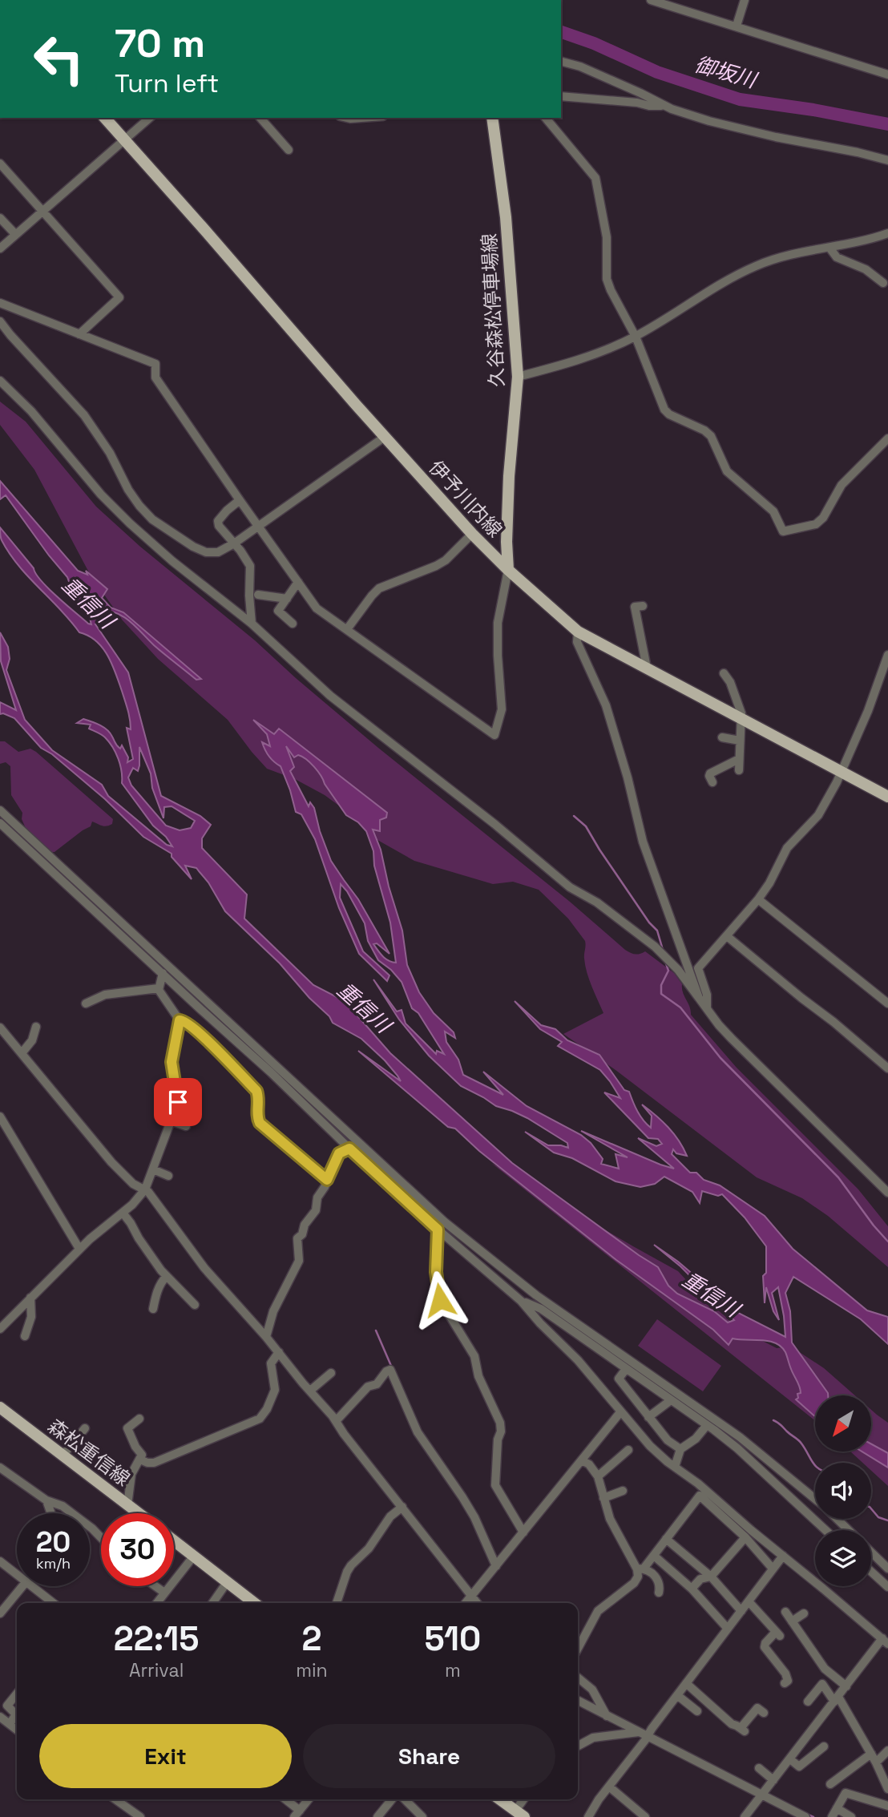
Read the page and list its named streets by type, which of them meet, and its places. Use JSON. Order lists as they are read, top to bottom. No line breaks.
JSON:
{"streets":{"main road":["久谷森松停車場線","伊予川内線","森松重信線"]},"crossings":[["久谷森松停車場線","伊予川内線"]],"water":["御坂川","重信川"],"north":"bottom left","page":{"turn":["70 m","Turn left"],"speed":"20 km/h","limit":"30","eta":["22:15","Arrival","2","min","510","m"],"buttons":["Exit","Share"]}}
